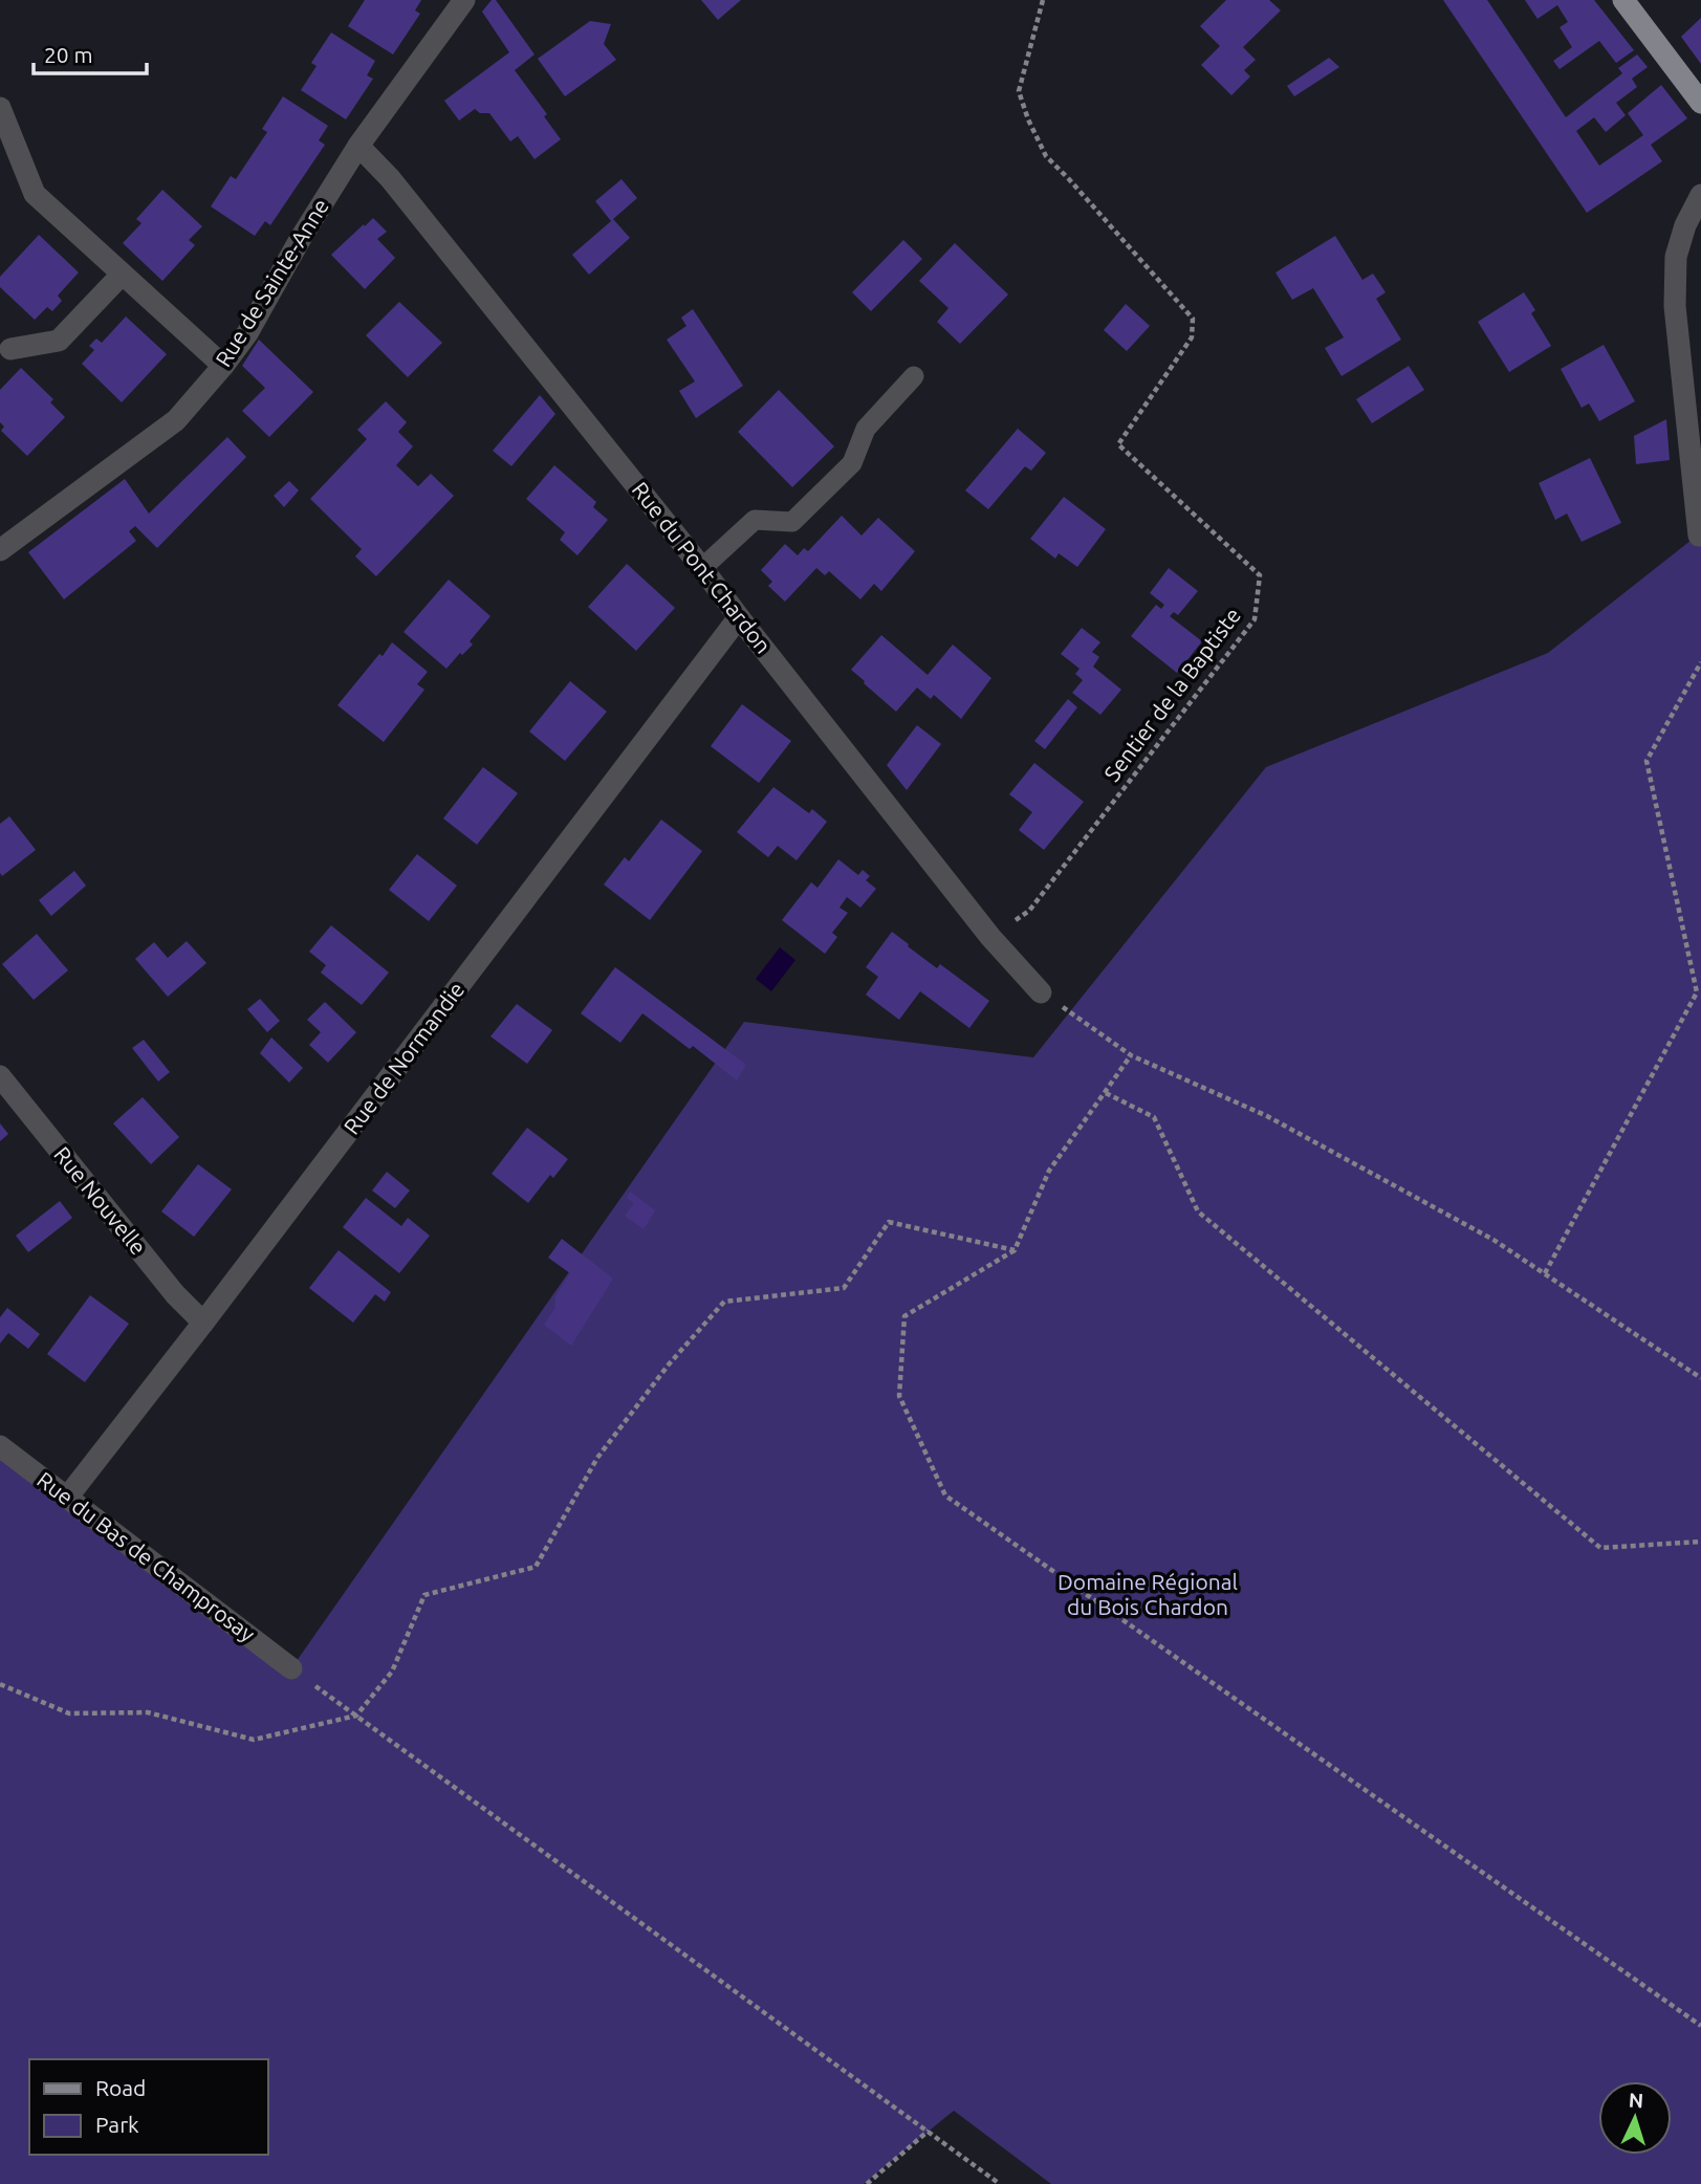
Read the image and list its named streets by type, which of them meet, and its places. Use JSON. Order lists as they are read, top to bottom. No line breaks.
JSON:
{"streets":{"street":["Rue de Sainte-Anne","Rue du Pont Chardon","Rue de Normandie","Rue Nouvelle","Rue du Bas de Champrosay"],"path":["Sentier de la Baptiste"]},"crossings":[["Rue de Sainte-Anne","Rue du Pont Chardon"],["Rue du Pont Chardon","Sentier de la Baptiste"],["Rue du Pont Chardon","Rue de Normandie"],["Rue de Normandie","Rue Nouvelle"],["Rue de Normandie","Rue du Bas de Champrosay"]],"parks":["Domaine Régional du Bois Chardon"],"legend":["Road","Park"],"scale_bar":"20 m","north":"top"}
